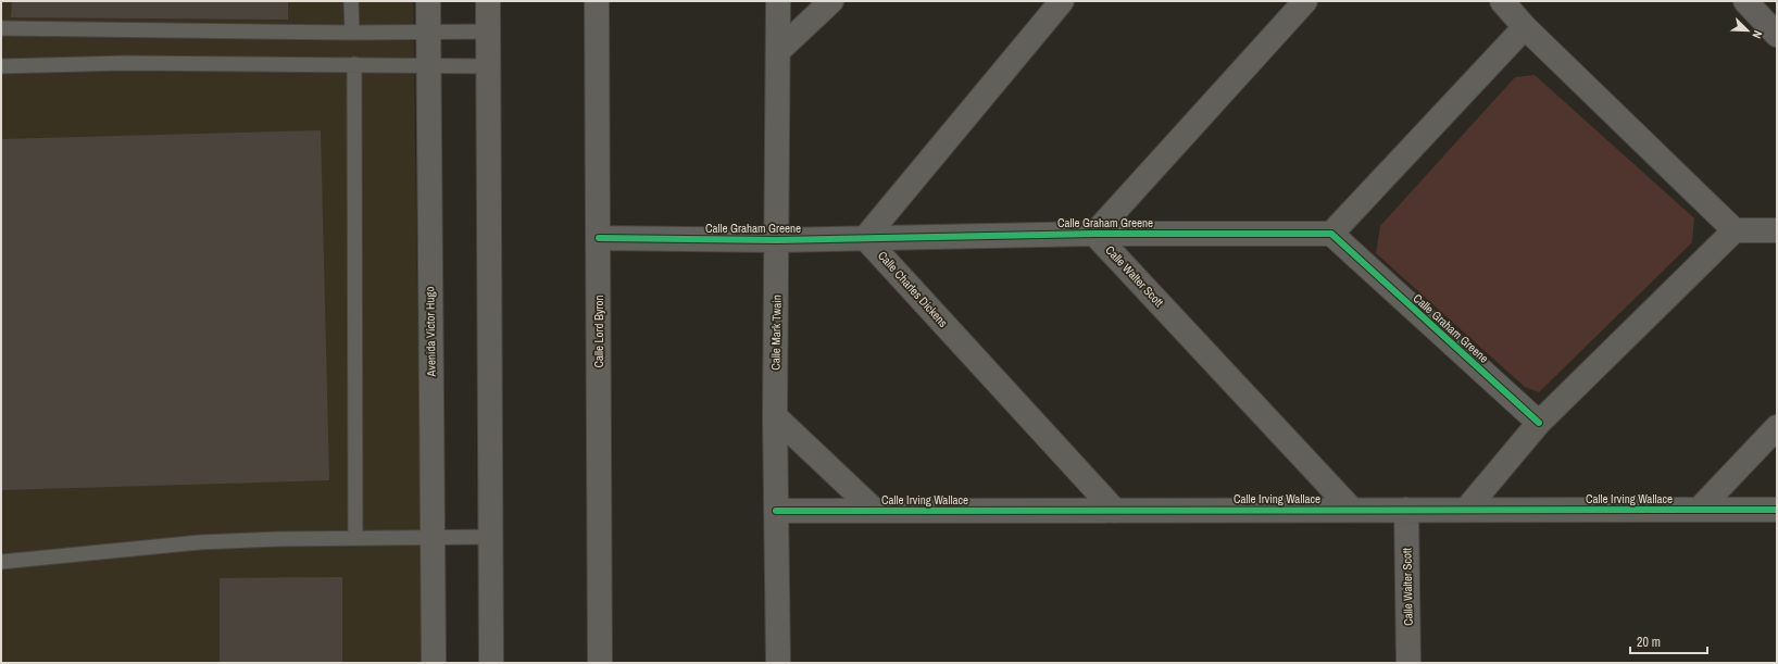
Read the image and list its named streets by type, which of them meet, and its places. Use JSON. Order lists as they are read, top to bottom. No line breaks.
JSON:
{"streets":{"street":["Calle Graham Greene","Calle Walter Scott","Calle Charles Dickens","Avenida Víctor Hugo","Calle Lord Byron","Calle Mark Twain","Calle Irving Wallace"]},"crossings":[["Calle Graham Greene","Calle Walter Scott"],["Calle Graham Greene","Calle Charles Dickens"],["Calle Graham Greene","Calle Lord Byron"],["Calle Graham Greene","Calle Mark Twain"],["Calle Walter Scott","Calle Irving Wallace"],["Calle Charles Dickens","Calle Irving Wallace"],["Calle Mark Twain","Calle Irving Wallace"]],"scale_bar":"20 m","north":"bottom right"}
